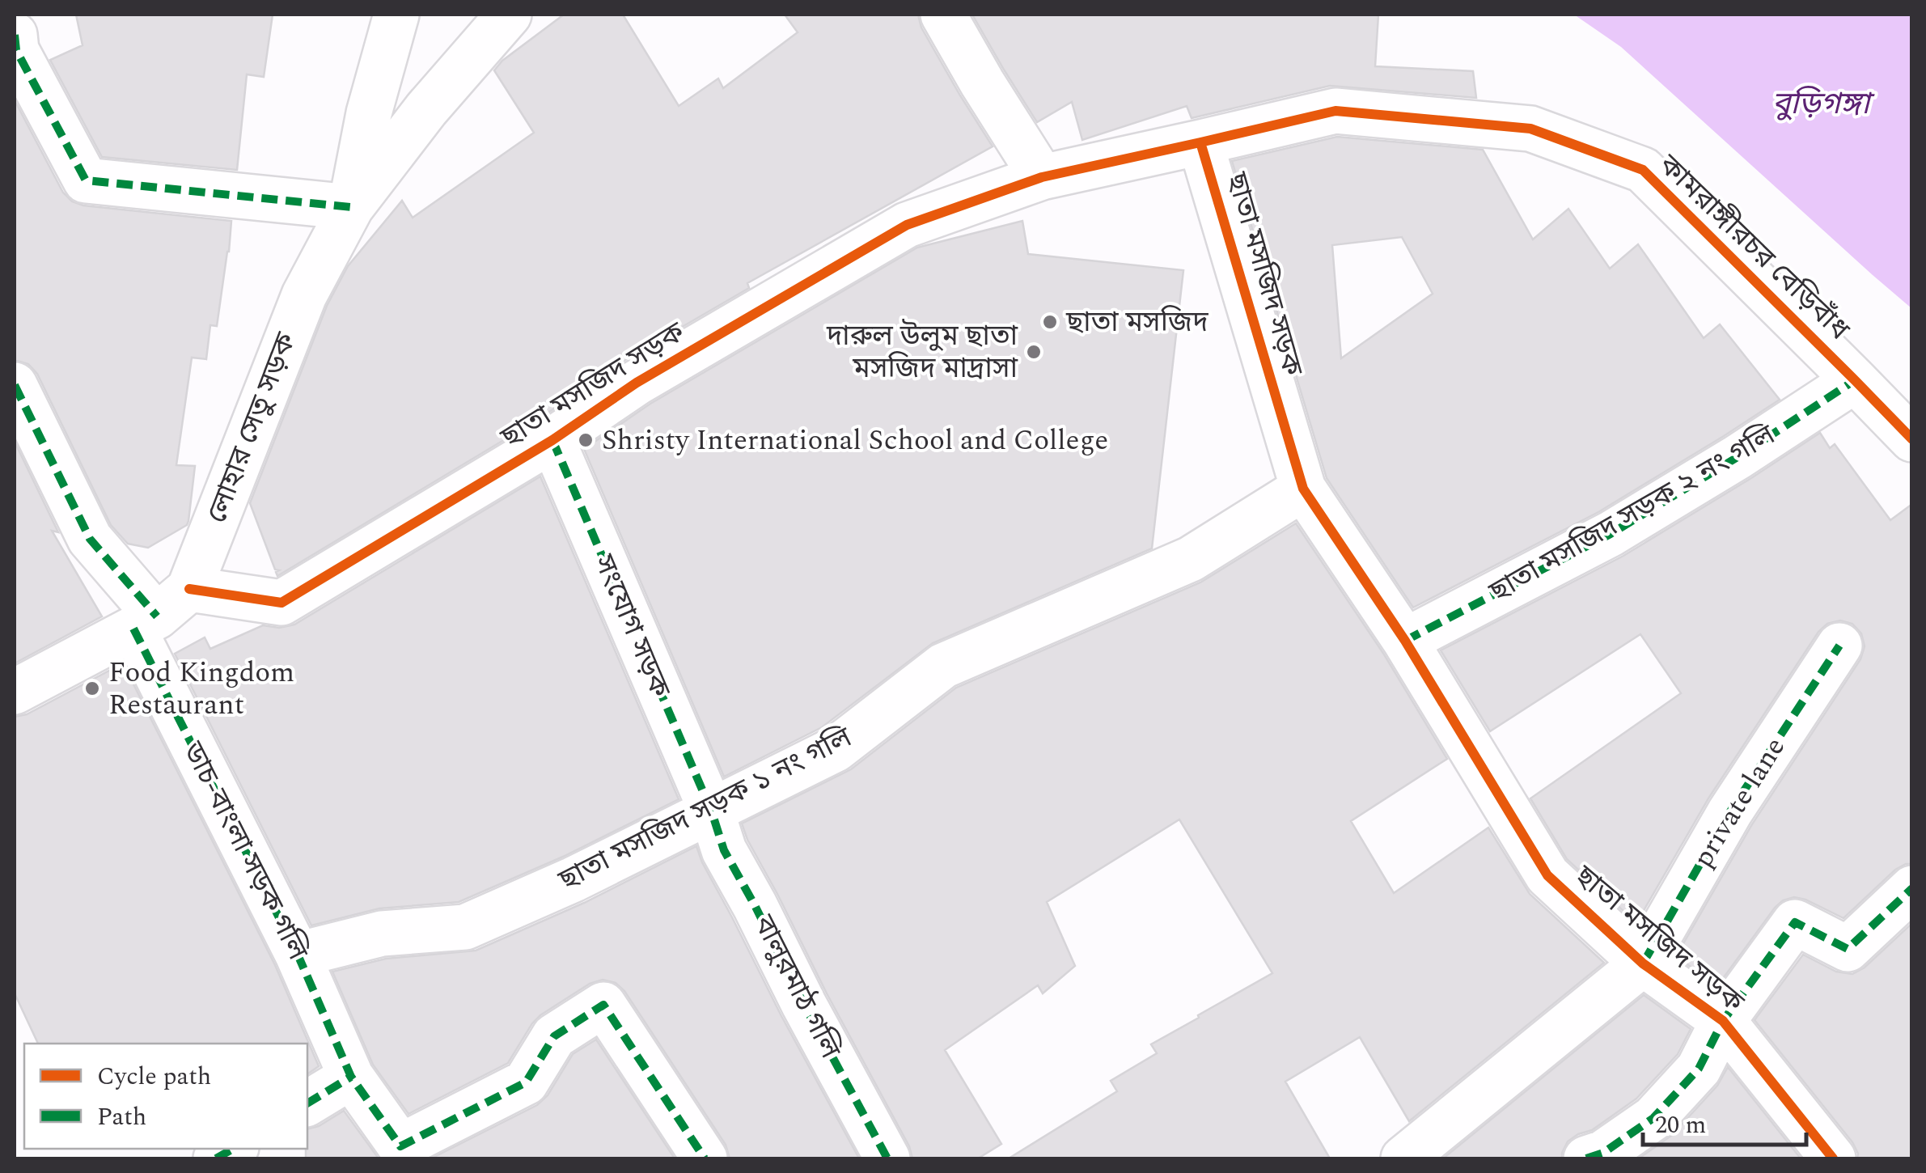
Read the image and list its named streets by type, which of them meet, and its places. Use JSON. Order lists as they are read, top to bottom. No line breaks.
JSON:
{"streets":{"street":["কামরাঙ্গীরচর বেড়িবাঁধ","ছাতা মসজিদ সড়ক","লোহার সেতু সড়ক","ছাতা মসজিদ সড়ক ২ নং গলি","সংযোগ সড়ক","private lane","ছাতা মসজিদ সড়ক ১ নং গলি","ডাচ-বাংলা সড়ক গলি","বালুরমাঠ গলি"]},"crossings":[["কামরাঙ্গীরচর বেড়িবাঁধ","ছাতা মসজিদ সড়ক"],["কামরাঙ্গীরচর বেড়িবাঁধ","ছাতা মসজিদ সড়ক ২ নং গলি"],["ছাতা মসজিদ সড়ক","লোহার সেতু সড়ক"],["ছাতা মসজিদ সড়ক","ছাতা মসজিদ সড়ক ২ নং গলি"],["ছাতা মসজিদ সড়ক","সংযোগ সড়ক"],["ছাতা মসজিদ সড়ক","private lane"],["ছাতা মসজিদ সড়ক","ছাতা মসজিদ সড়ক ১ নং গলি"],["ছাতা মসজিদ সড়ক","ডাচ-বাংলা সড়ক গলি"],["লোহার সেতু সড়ক","ডাচ-বাংলা সড়ক গলি"],["সংযোগ সড়ক","ছাতা মসজিদ সড়ক ১ নং গলি"],["সংযোগ সড়ক","বালুরমাঠ গলি"],["ছাতা মসজিদ সড়ক ১ নং গলি","ডাচ-বাংলা সড়ক গলি"],["ছাতা মসজিদ সড়ক ১ নং গলি","বালুরমাঠ গলি"]],"water":["বুড়িগঙ্গা"],"places":["ছাতা মসজিদ","দারুল উলুম ছাতা মসজিদ মাদ্রাসা","Shristy International School and College","Food Kingdom Restaurant"],"legend":["Cycle path","Path"],"scale_bar":"20 m"}
